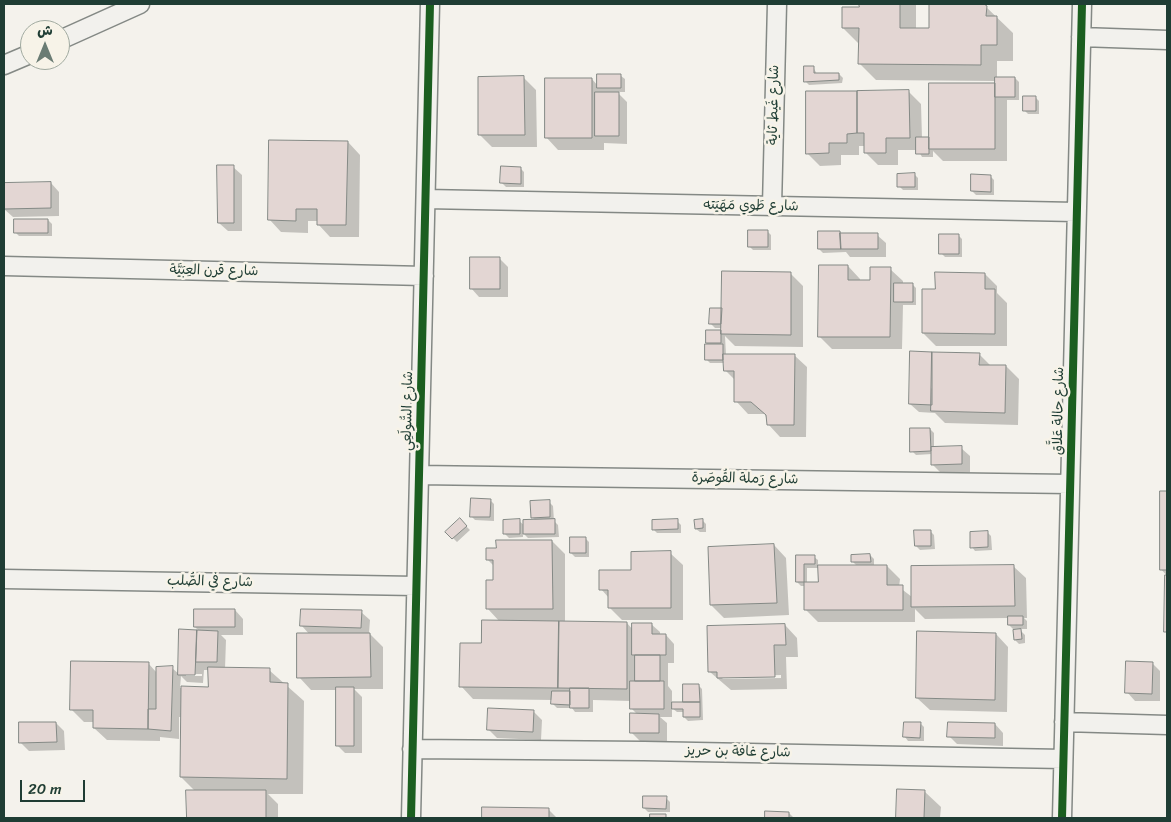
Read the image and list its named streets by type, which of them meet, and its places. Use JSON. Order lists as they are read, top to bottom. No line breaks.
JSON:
{"streets":{"street":["شارع غَيط ثاية","شارع طَوي مَهَيَته","شارع قرن العِبَيَّة","شارع السُّولَعِي","شارع حالة عَلاَّق","شارع رَملة القُوصَرة","شارع في الصُّلب","شارع غافة بن حريز"]},"crossings":[["شارع غَيط ثاية","شارع طَوي مَهَيَته"],["شارع طَوي مَهَيَته","شارع السُّولَعِي"],["شارع طَوي مَهَيَته","شارع حالة عَلاَّق"],["شارع قرن العِبَيَّة","شارع السُّولَعِي"],["شارع السُّولَعِي","شارع رَملة القُوصَرة"],["شارع السُّولَعِي","شارع في الصُّلب"],["شارع السُّولَعِي","شارع غافة بن حريز"],["شارع حالة عَلاَّق","شارع رَملة القُوصَرة"],["شارع حالة عَلاَّق","شارع غافة بن حريز"]],"scale_bar":"20 m","north":"top"}
